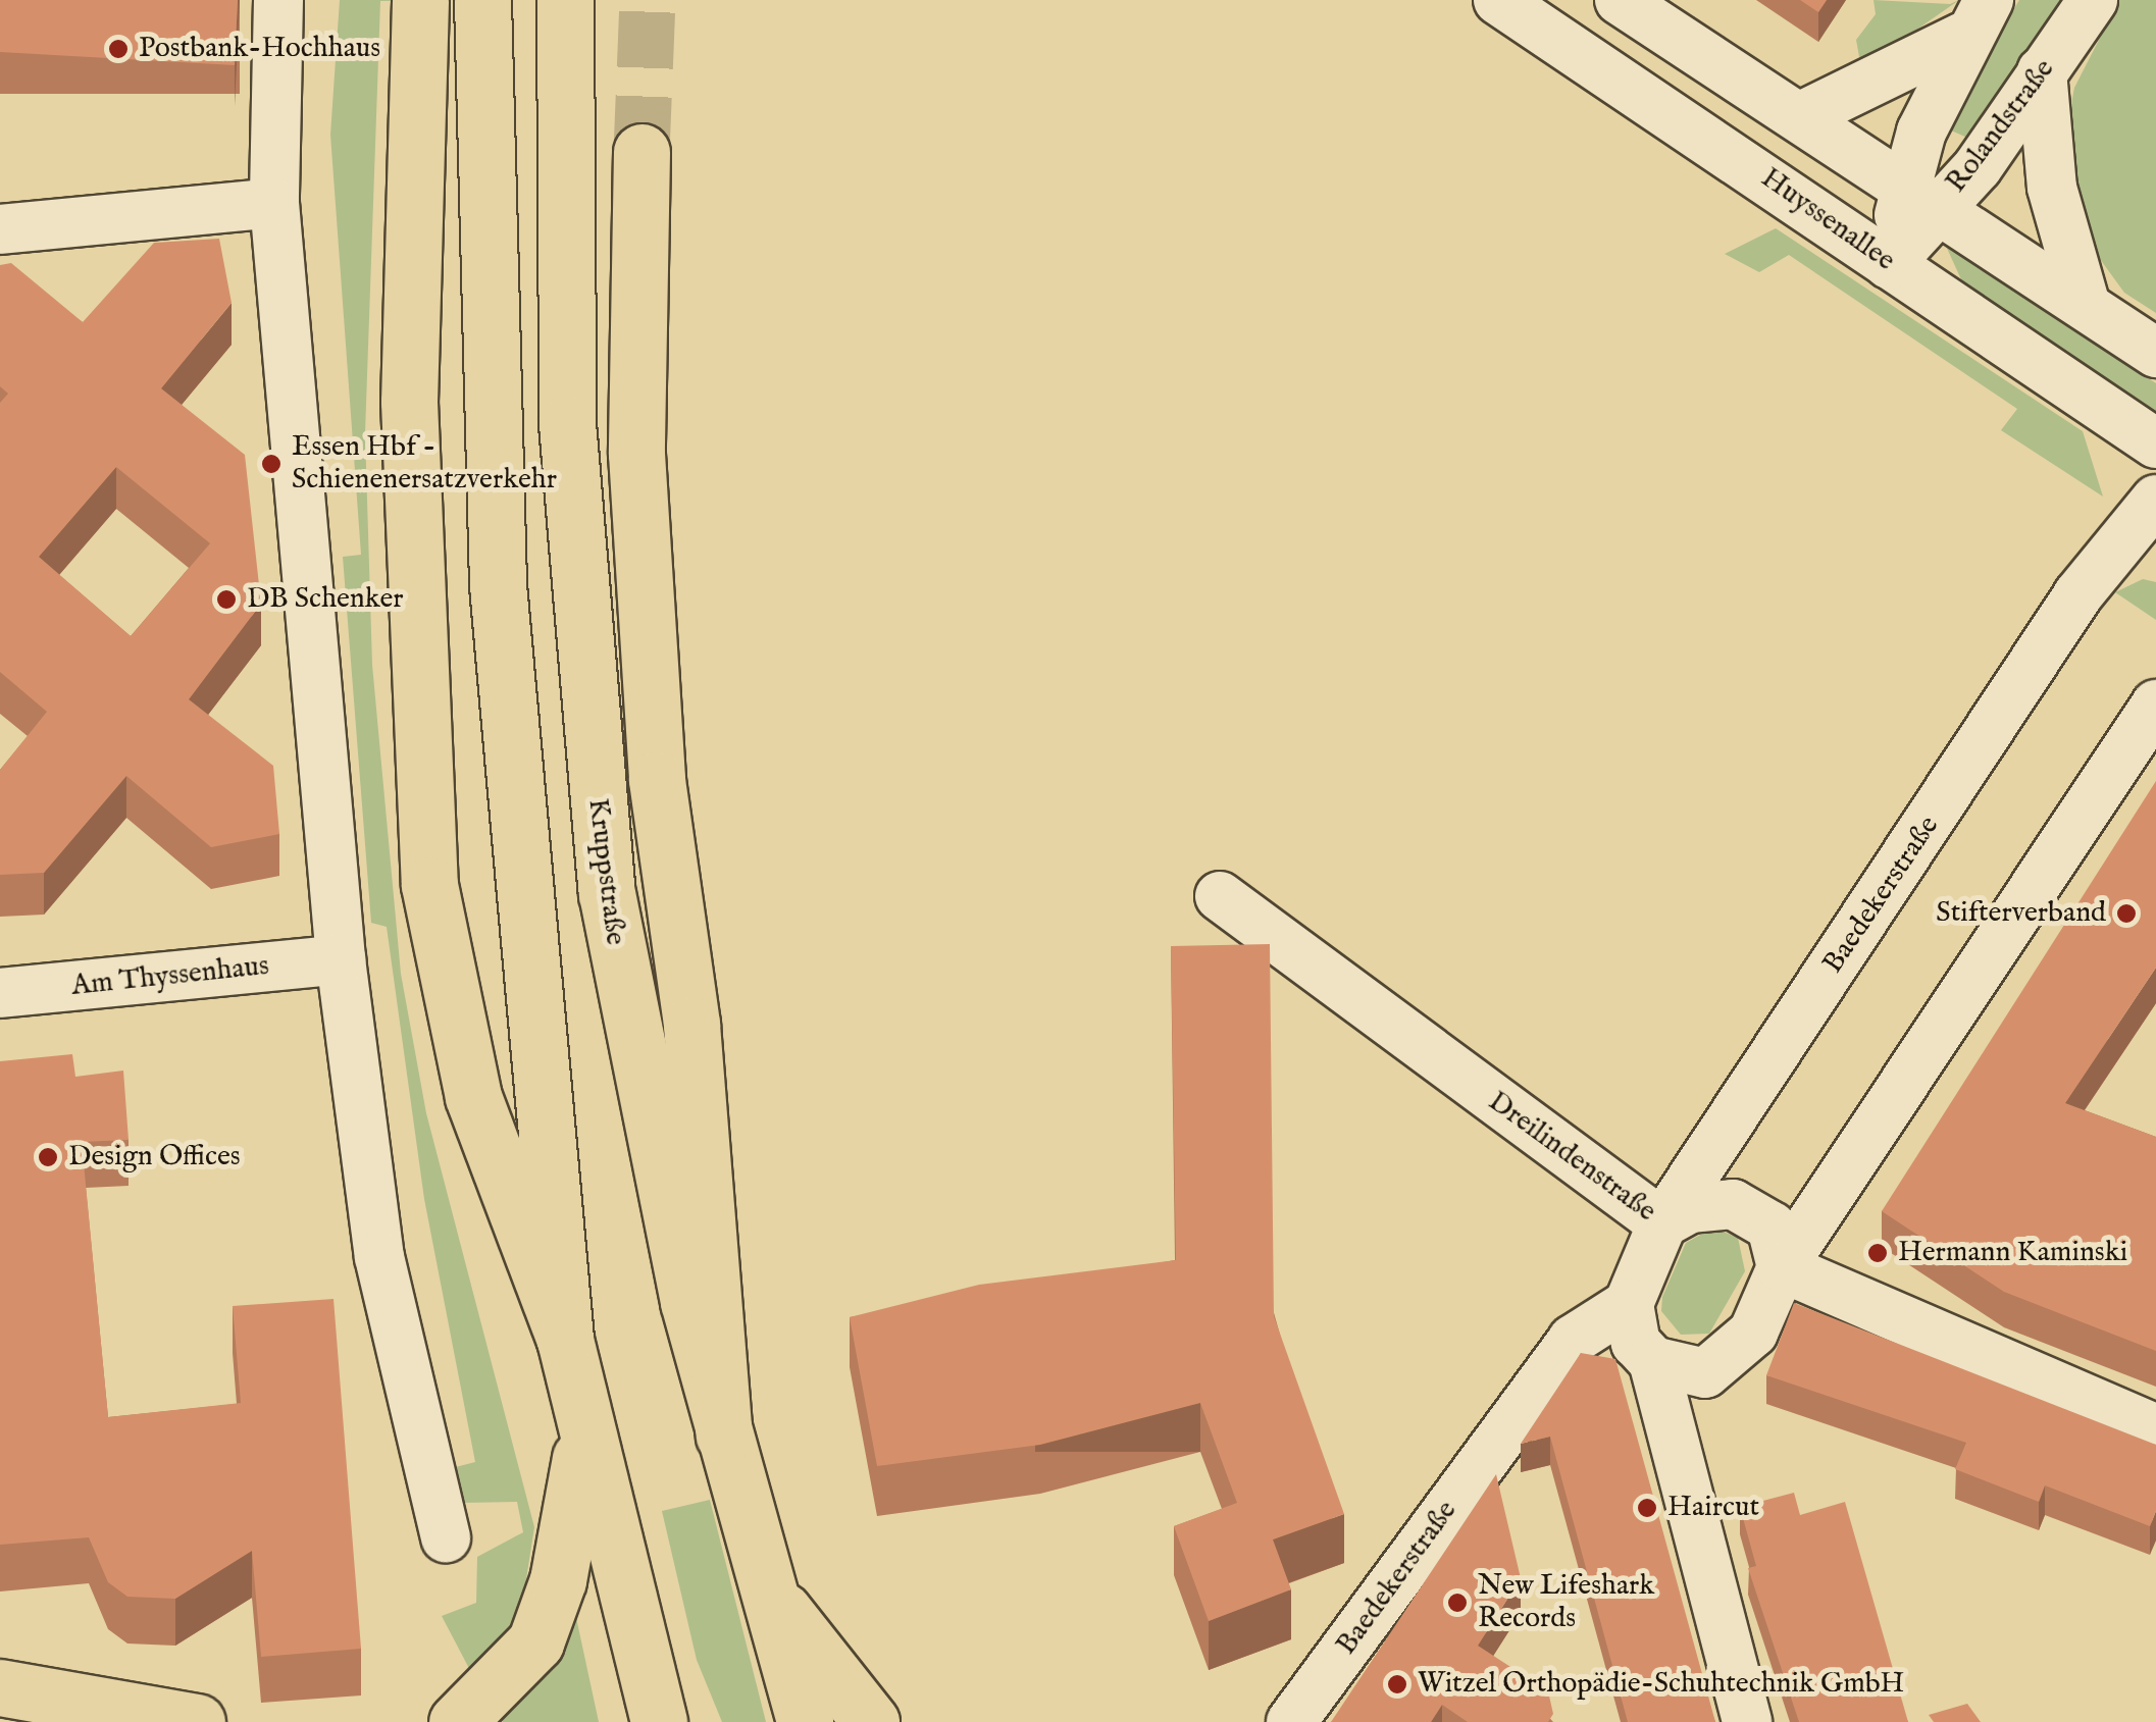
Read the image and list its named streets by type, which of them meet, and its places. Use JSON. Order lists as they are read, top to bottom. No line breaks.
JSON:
{"streets":{"main road":["Kruppstraße"],"street":["Rolandstraße","Huyssenallee","Baedekerstraße","Am Thyssenhaus","Dreilindenstraße"]},"crossings":[["Rolandstraße","Huyssenallee"],["Baedekerstraße","Dreilindenstraße"]],"places":["Postbank-Hochhaus","Essen Hbf - Schienenersatzverkehr","DB Schenker","Stifterverband","Design Offices","Hermann Kaminski","Haircut","New Lifeshark Records","Witzel Orthopädie-Schuhtechnik GmbH"]}
